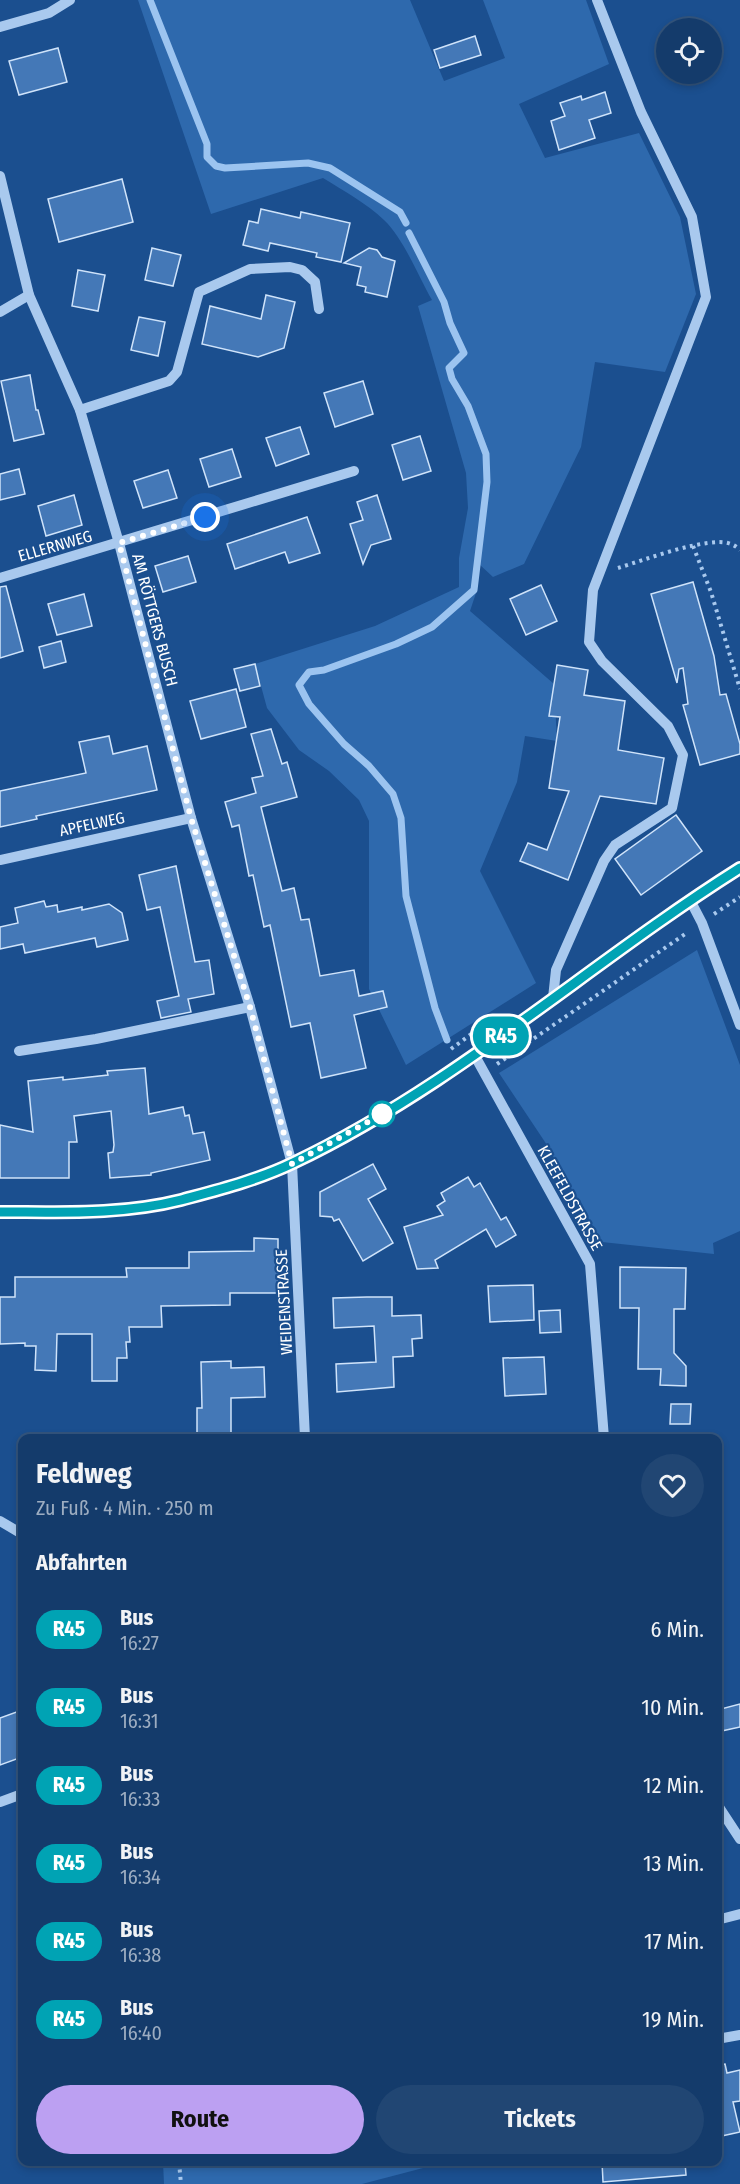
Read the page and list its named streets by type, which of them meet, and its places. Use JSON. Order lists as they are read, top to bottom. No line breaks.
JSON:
{"streets":{"street":["ELLERNWEG","AM RÖTTGERS BUSCH","APFELWEG","KLEEFELDSTRASSE","WEIDENSTRASSE"]},"crossings":[["ELLERNWEG","AM RÖTTGERS BUSCH"],["AM RÖTTGERS BUSCH","APFELWEG"],["AM RÖTTGERS BUSCH","WEIDENSTRASSE"]],"lines":["bus line R45"],"page":{"on_map":"R45","heading":[["Feldweg","Zu Fuß · 4 Min. · 250 m"],"Abfahrten"],"list":[{"mark":"R45","name":"Bus","note":"16:27","value":"6 Min."},{"mark":"R45","name":"Bus","note":"16:31","value":"10 Min."},{"mark":"R45","name":"Bus","note":"16:33","value":"12 Min."},{"mark":"R45","name":"Bus","note":"16:34","value":"13 Min."},{"mark":"R45","name":"Bus","note":"16:38","value":"17 Min."},{"mark":"R45","name":"Bus","note":"16:40","value":"19 Min."}],"buttons":["Route","Tickets"]}}
